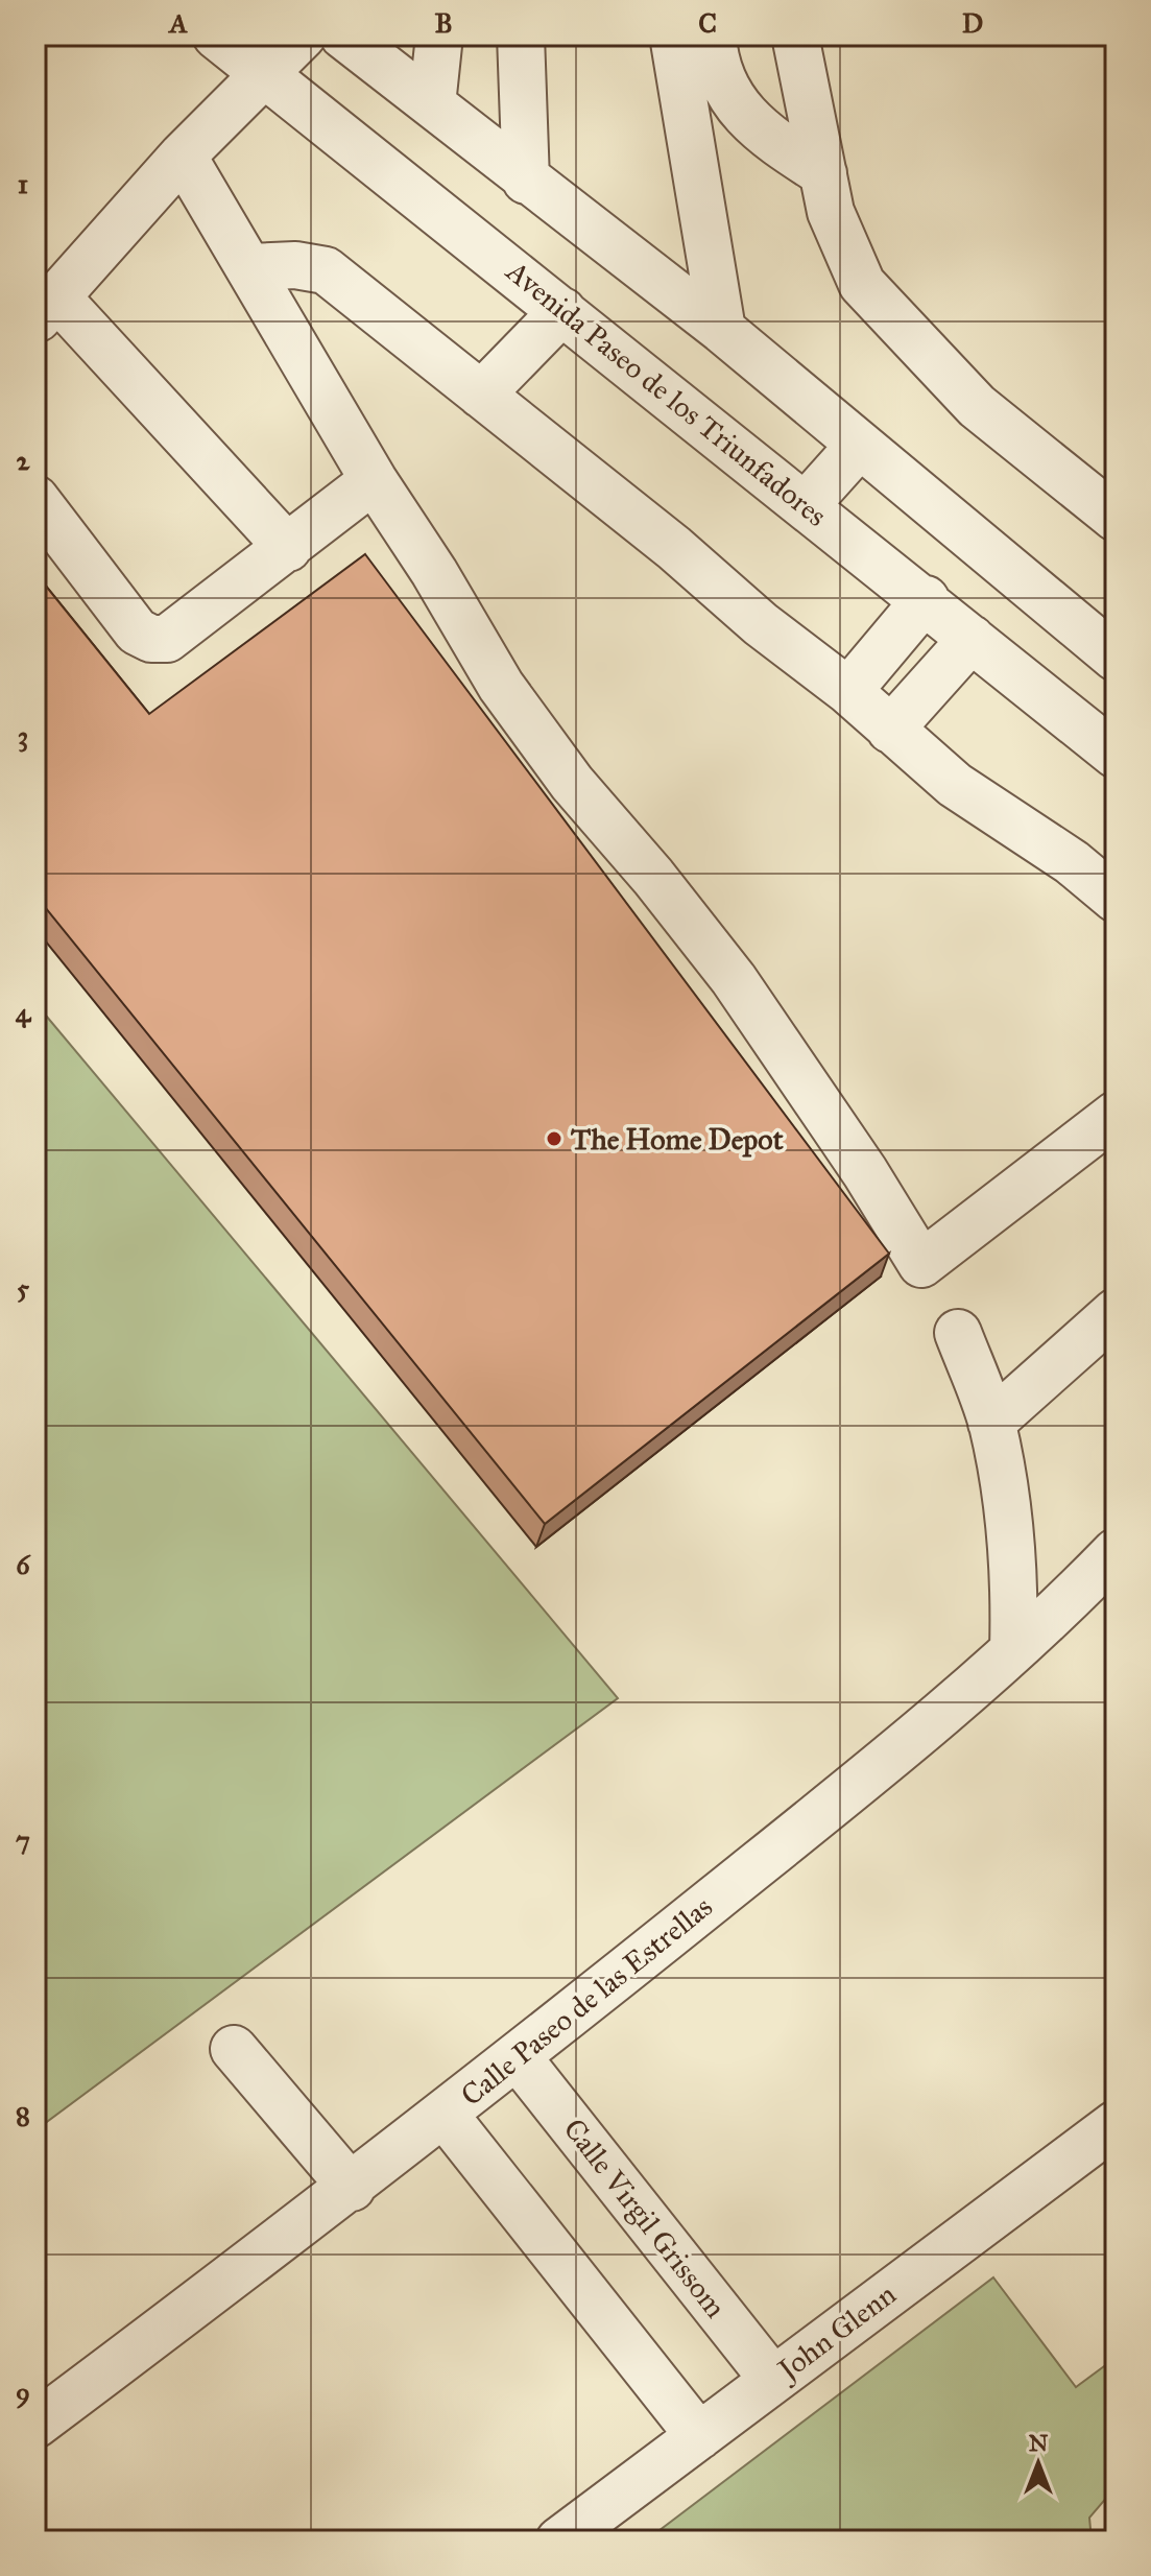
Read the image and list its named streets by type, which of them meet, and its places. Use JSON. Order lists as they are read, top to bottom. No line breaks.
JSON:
{"streets":{"street":["Avenida Paseo de los Triunfadores","Calle Paseo de las Estrellas","Calle Virgil Grissom","John Glenn"]},"crossings":[["Calle Paseo de las Estrellas","Calle Virgil Grissom"],["Calle Virgil Grissom","John Glenn"]],"places":["The Home Depot"],"north":"top","grid":{"columns":["A","B","C","D"],"rows":["1","2","3","4","5","6","7","8","9"]}}
